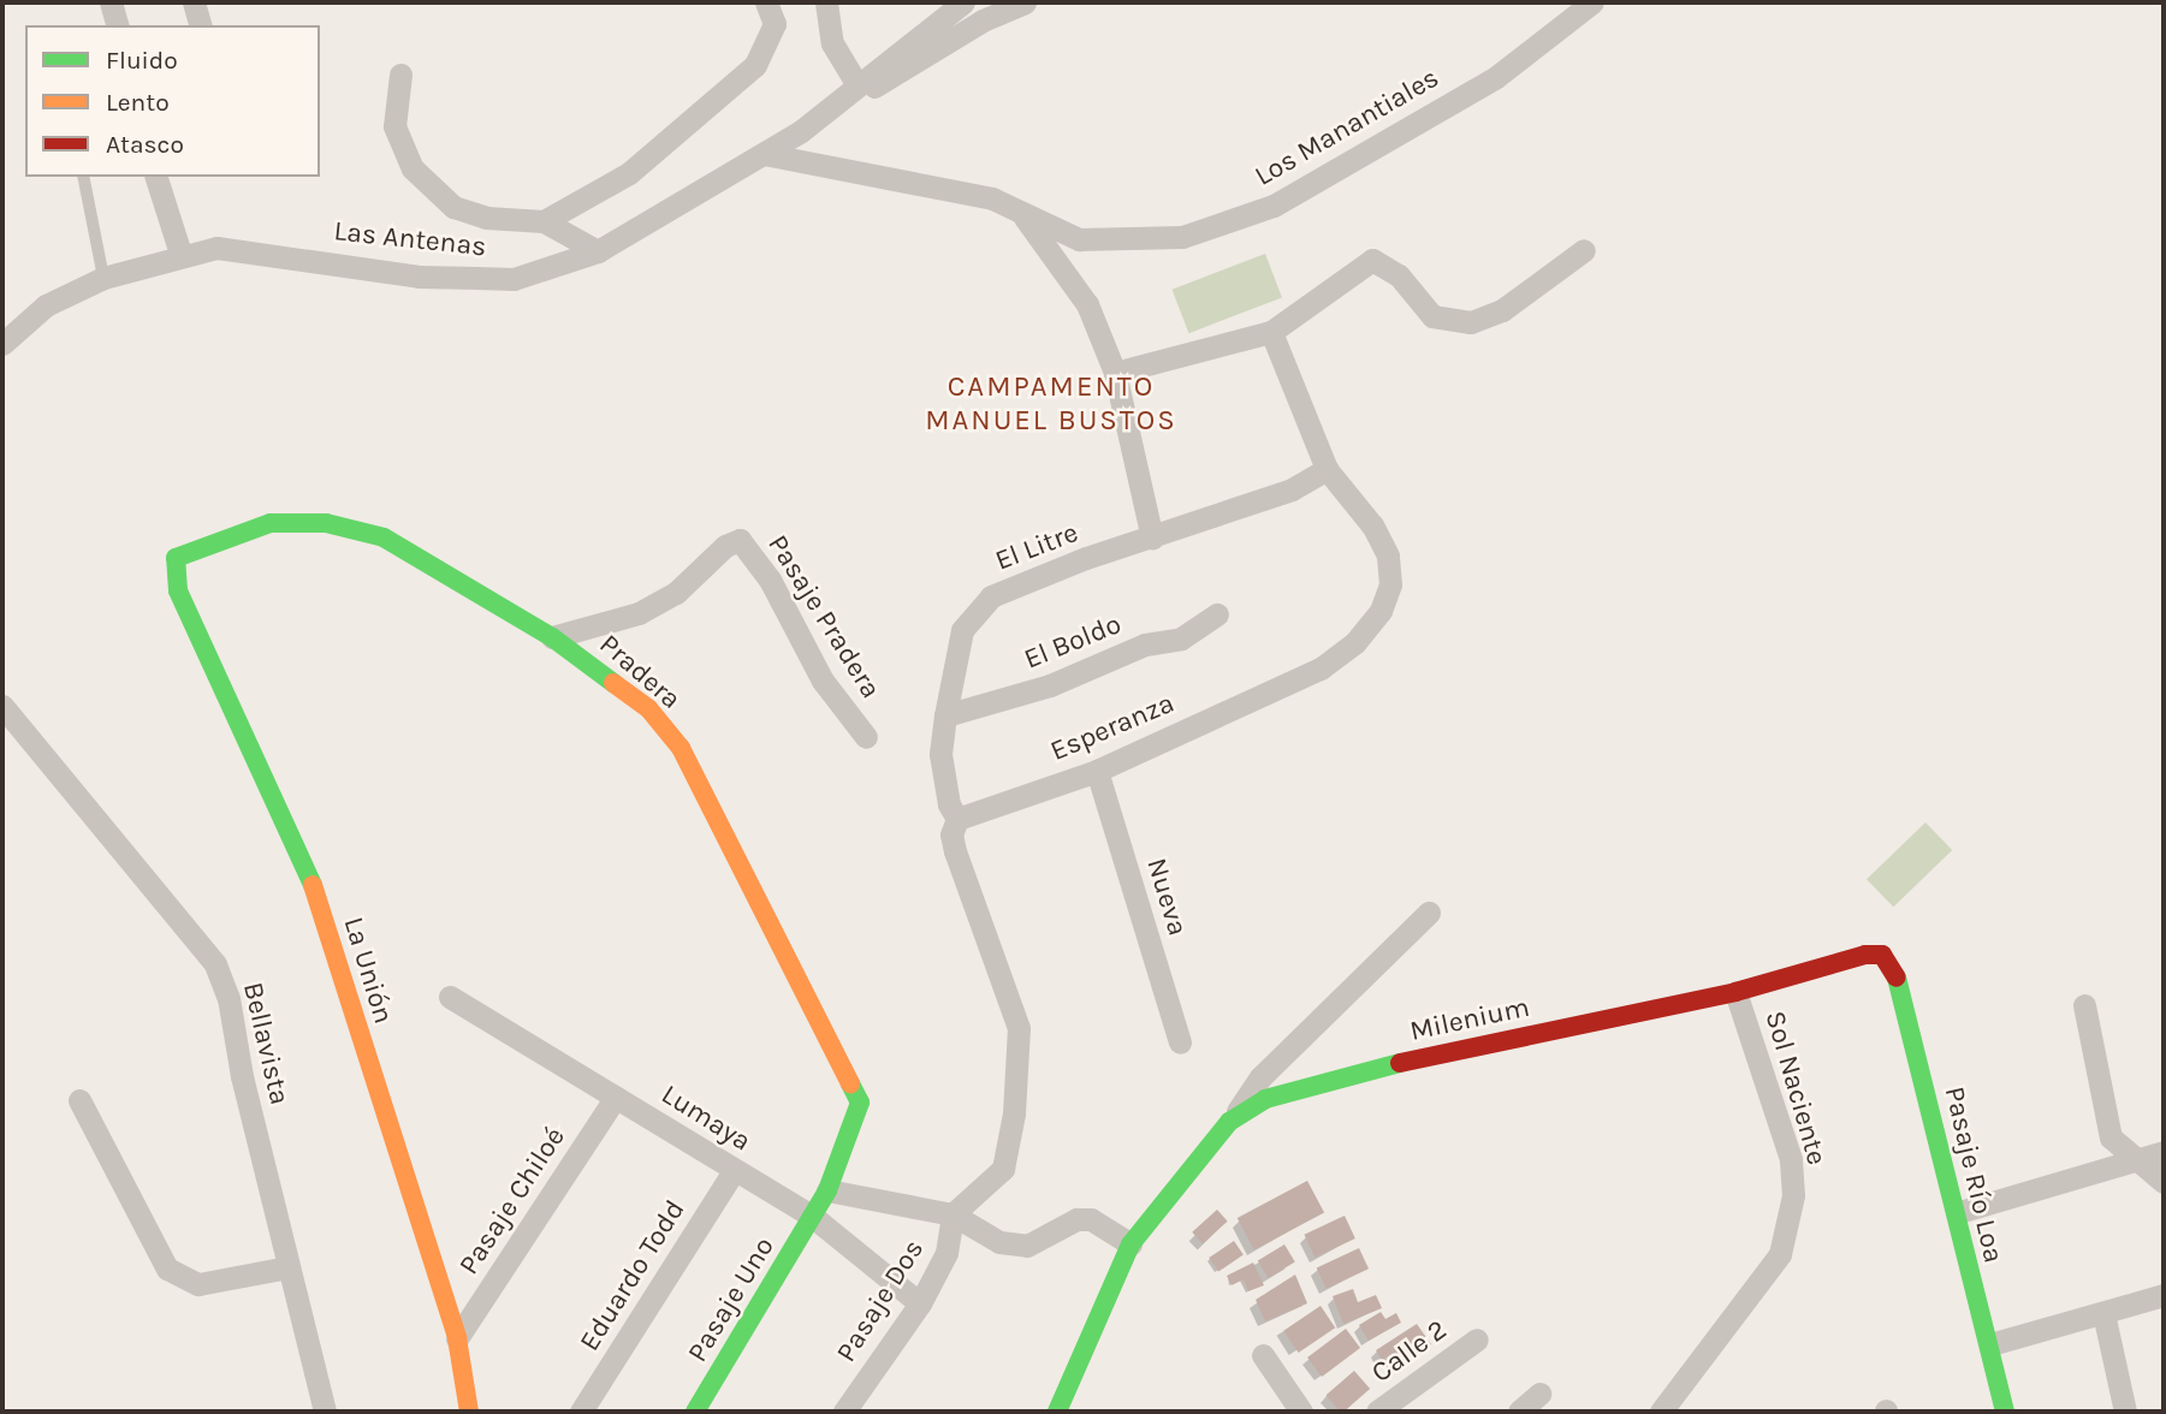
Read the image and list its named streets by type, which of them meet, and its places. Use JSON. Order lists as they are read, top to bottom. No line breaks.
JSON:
{"streets":{"street":["Los Manantiales","Las Antenas","El Litre","Pasaje Pradera","El Boldo","Pradera","Esperanza","Nueva","La Unión","Milenium","Bellavista","Sol Naciente","Lumaya","Pasaje Río Loa","Pasaje Chiloé","Eduardo Todd","Pasaje Uno","Pasaje Dos","Calle 2"]},"crossings":[["Los Manantiales","Las Antenas"],["El Litre","El Boldo"],["El Litre","Esperanza"],["Pasaje Pradera","Pradera"],["Pradera","La Unión"],["Pradera","Lumaya"],["Pradera","Pasaje Uno"],["Esperanza","Nueva"],["La Unión","Pasaje Chiloé"],["Milenium","Sol Naciente"],["Milenium","Pasaje Río Loa"],["Lumaya","Pasaje Chiloé"],["Lumaya","Eduardo Todd"],["Lumaya","Pasaje Uno"],["Lumaya","Pasaje Dos"]],"districts":["CAMPAMENTO MANUEL BUSTOS"],"legend":["Fluido","Lento","Atasco"]}
